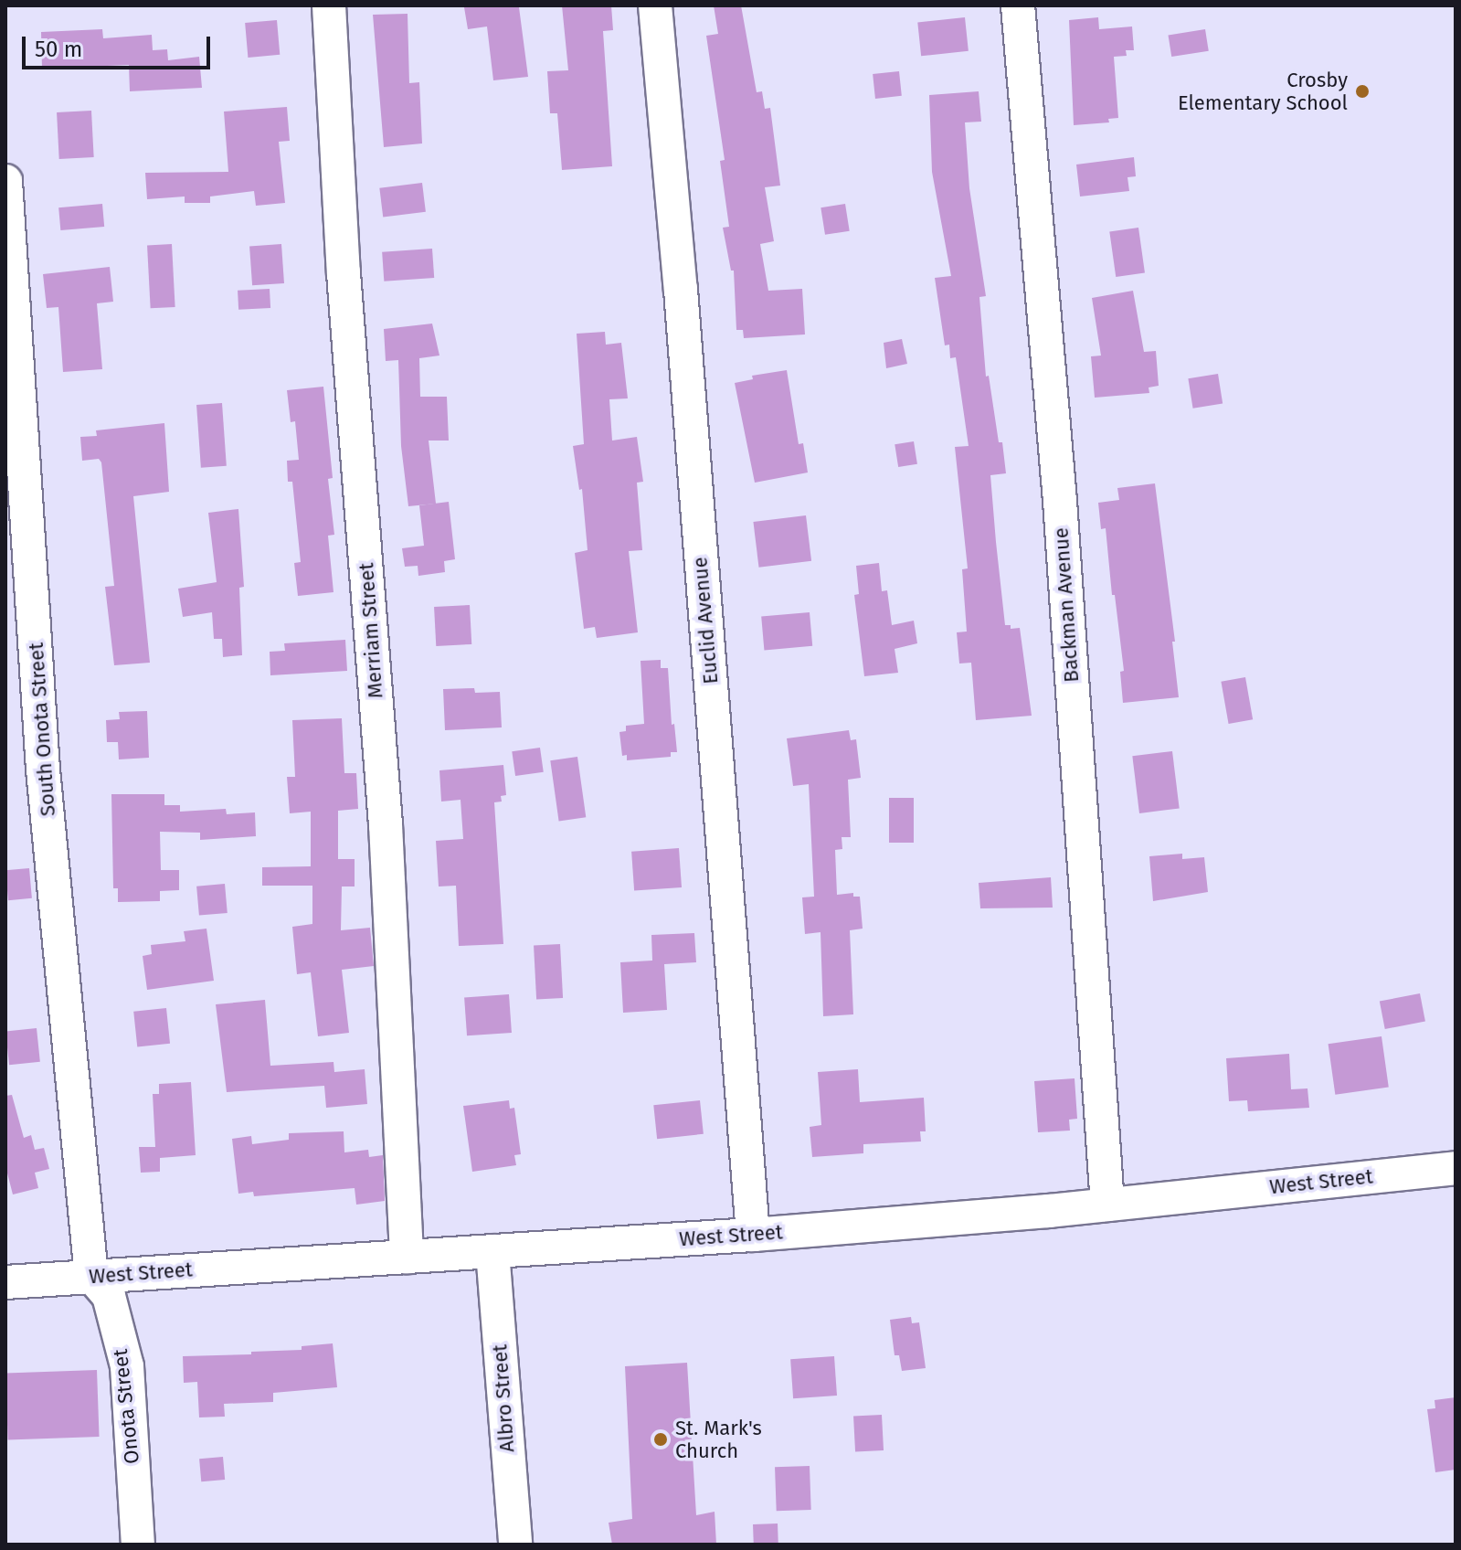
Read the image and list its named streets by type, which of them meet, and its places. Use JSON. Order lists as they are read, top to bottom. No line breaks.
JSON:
{"streets":{"street":["Backman Avenue","Euclid Avenue","Merriam Street","South Onota Street","West Street","Albro Street","Onota Street"]},"crossings":[["Backman Avenue","West Street"],["Euclid Avenue","West Street"],["Merriam Street","West Street"],["South Onota Street","West Street"],["South Onota Street","Onota Street"],["West Street","Albro Street"],["West Street","Onota Street"]],"places":["Crosby Elementary School","St. Mark's Church"],"scale_bar":"50 m"}
